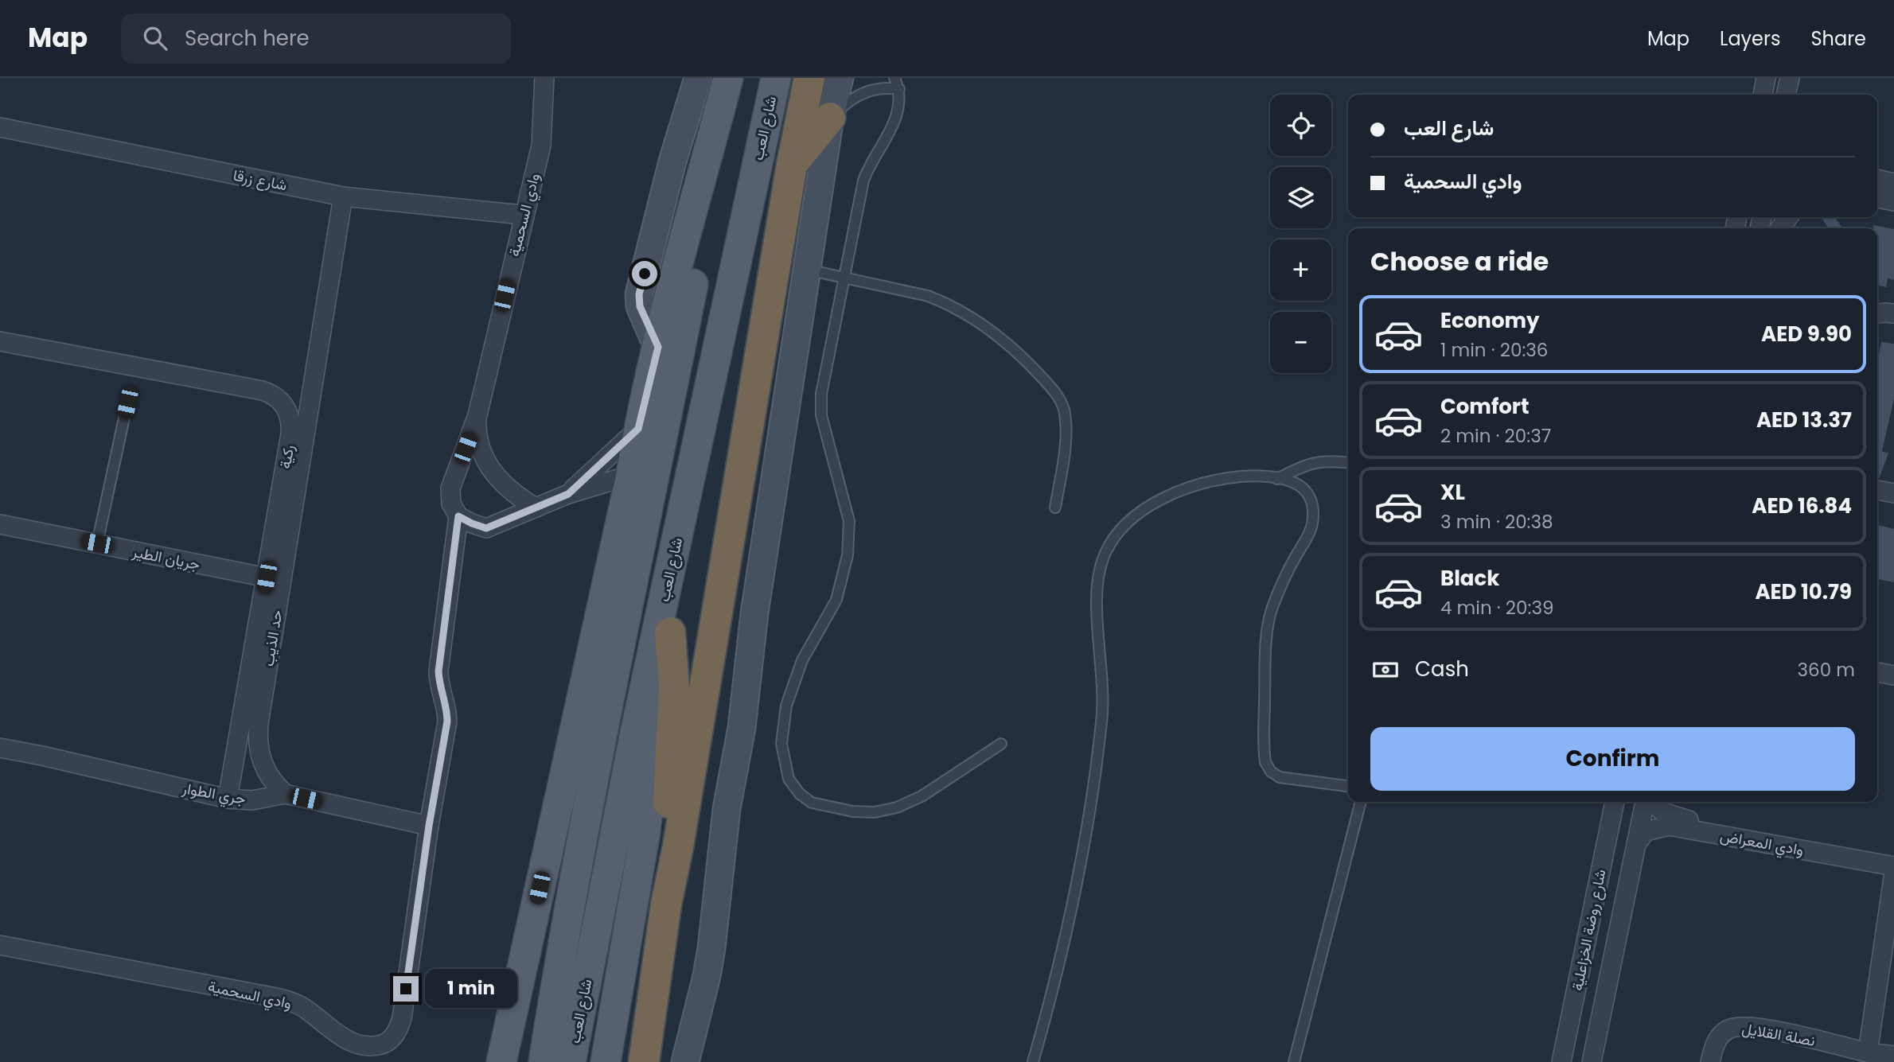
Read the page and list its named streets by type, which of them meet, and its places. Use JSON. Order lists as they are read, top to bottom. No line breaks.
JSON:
{"streets":{"main road":["شارع العب"],"street":["شارع زرقا","وادي السحمية","ركية","جريان الطير","حد الذيب","جري الطوار","وادي المعراض","شارع روضة الخزاعلية","نصلة القلايل"]},"crossings":[["شارع زرقا","وادي السحمية"],["شارع زرقا","حد الذيب"],["وادي السحمية","جري الطوار"],["ركية","جريان الطير"],["ركية","حد الذيب"],["ركية","جري الطوار"],["حد الذيب","جري الطوار"],["وادي المعراض","شارع روضة الخزاعلية"]],"page":{"header":"Map","search":"Search here","nav":["Map","Layers","Share"],"map_buttons":["+","−"],"banner":["شارع العب","وادي السحمية"],"heading":"Choose a ride","list":[{"name":"Economy","note":"1 min · 20:36","value":"AED 9.90"},{"name":"Comfort","note":"2 min · 20:37","value":"AED 13.37"},{"name":"XL","note":"3 min · 20:38","value":"AED 16.84"},{"name":"Black","note":"4 min · 20:39","value":"AED 10.79"}],"pay":["Cash","360 m"],"buttons":"Confirm","bubble":"1 min"}}
